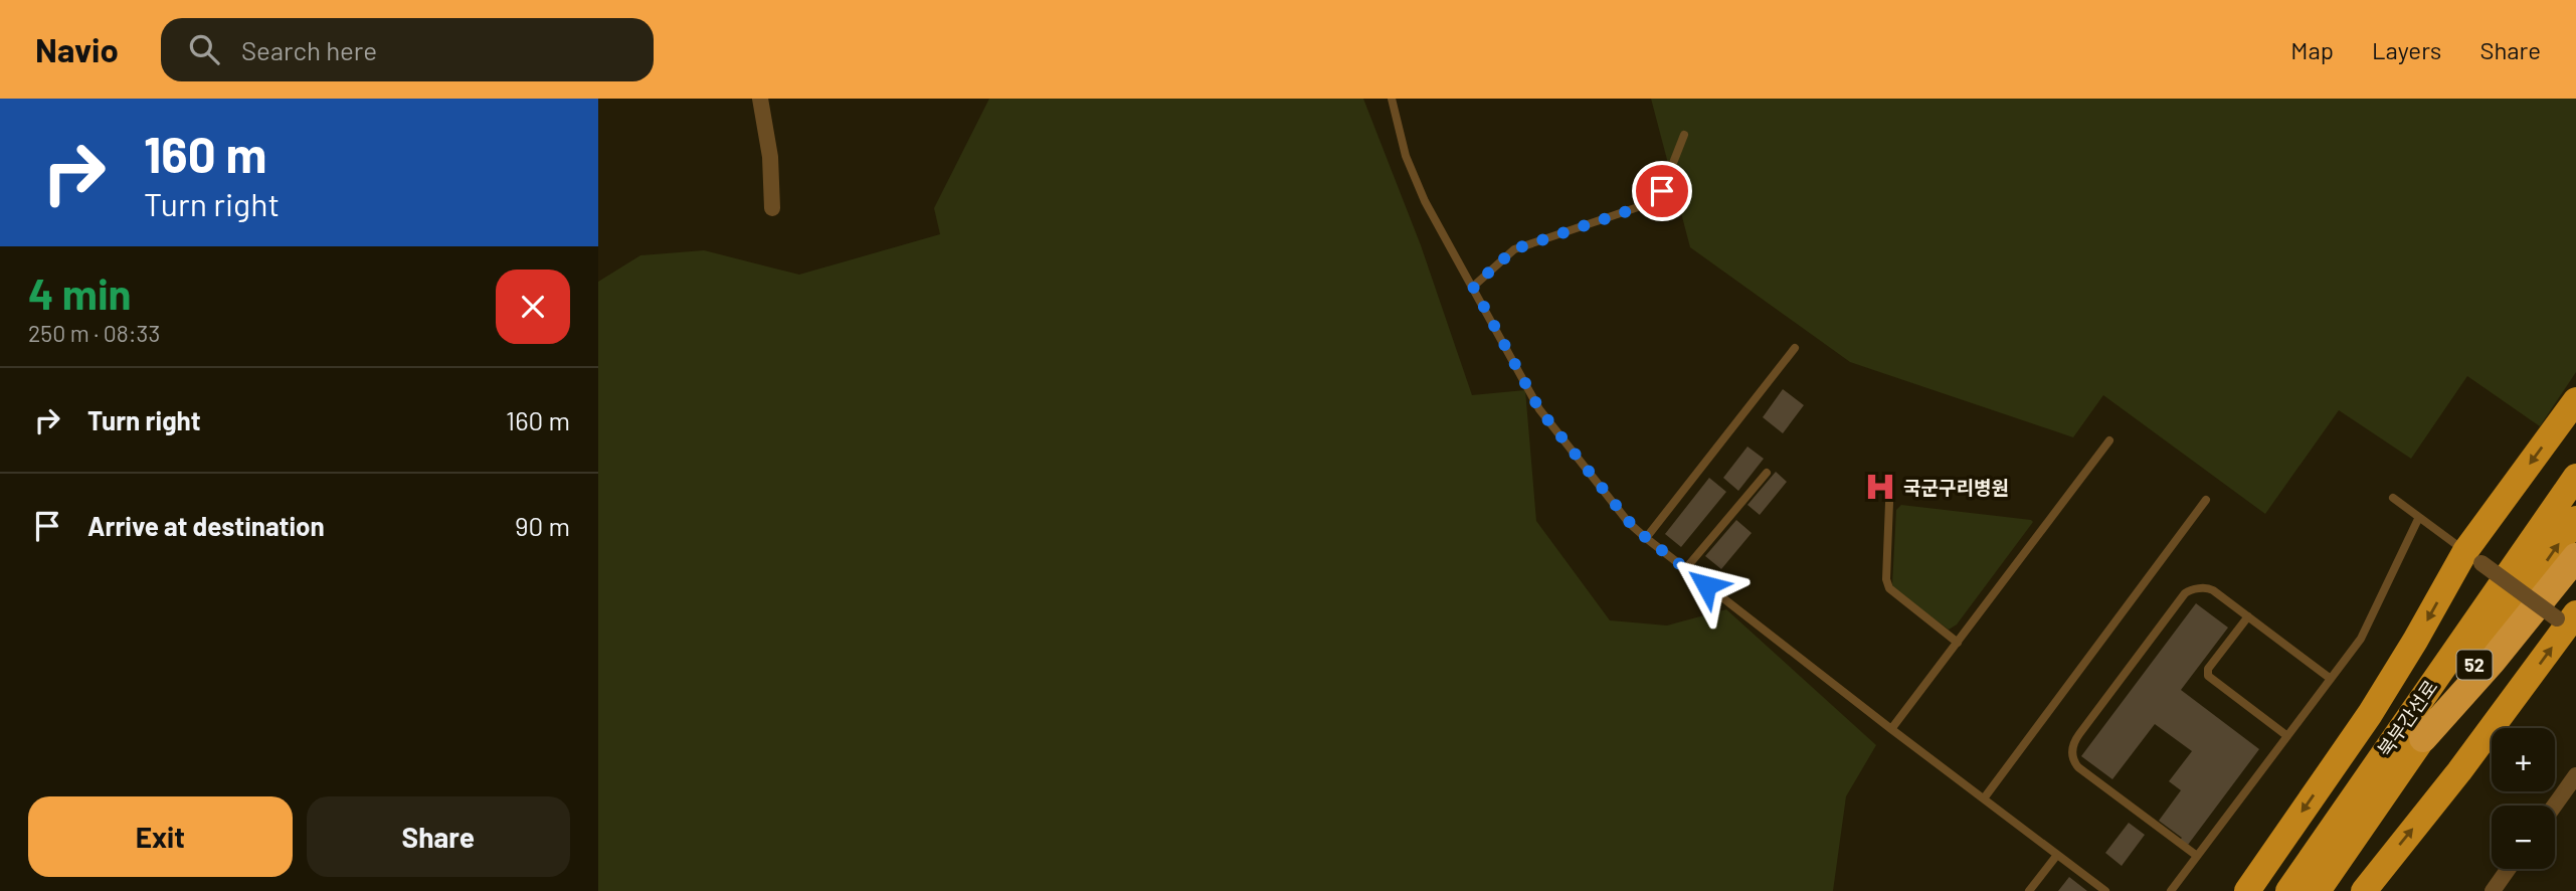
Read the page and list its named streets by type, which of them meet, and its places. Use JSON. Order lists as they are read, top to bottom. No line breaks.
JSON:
{"streets":{"highway":["52","북부간선로"]},"places":{"hospital":["국군구리병원"]},"page":{"header":"Navio","search":"Search here","nav":["Map","Layers","Share"],"turn":["160 m","Turn right"],"heading":["4 min","250 m · 08:33"],"list":[{"name":"Turn right","value":"160 m"},{"name":"Arrive at destination","value":"90 m"}],"map_buttons":["+","−"],"buttons":["Exit","Share"]}}
